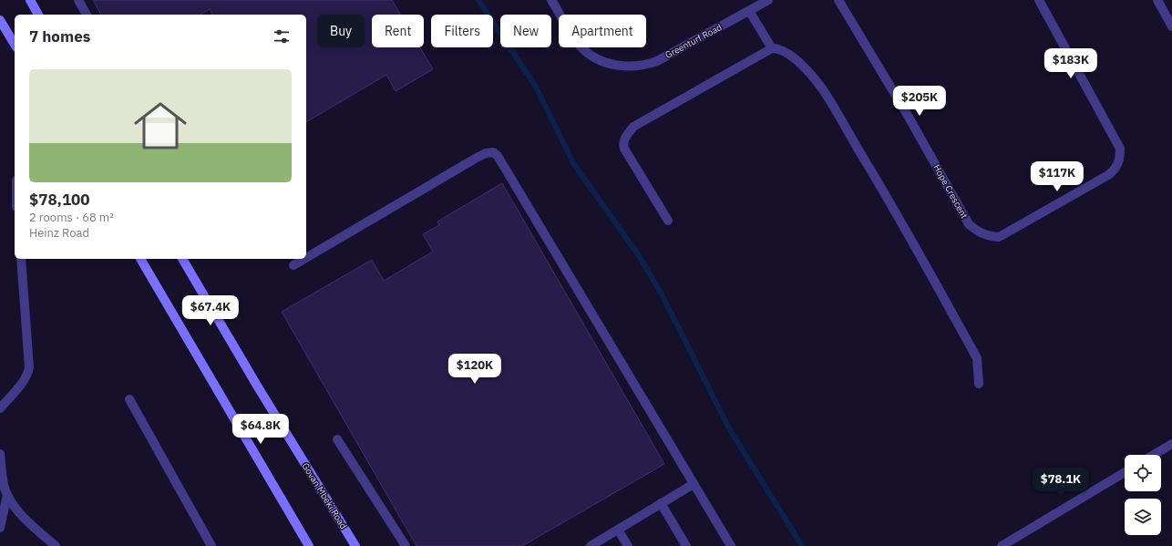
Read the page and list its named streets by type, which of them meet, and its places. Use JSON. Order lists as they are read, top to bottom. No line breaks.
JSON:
{"streets":{"main road":["Govan Mbeki Road"],"street":["Greenturf Road","Hope Crescent"]},"page":{"chip":["Buy","Rent","Filters","New","Apartment"],"heading":"7 homes","price":["$183K","$205K","$117K","$67.4K","$120K","$64.8K","$78.1K"],"list":[{"name":"$78,100","note":"2 rooms · 68 m² · Heinz Road"}]}}
